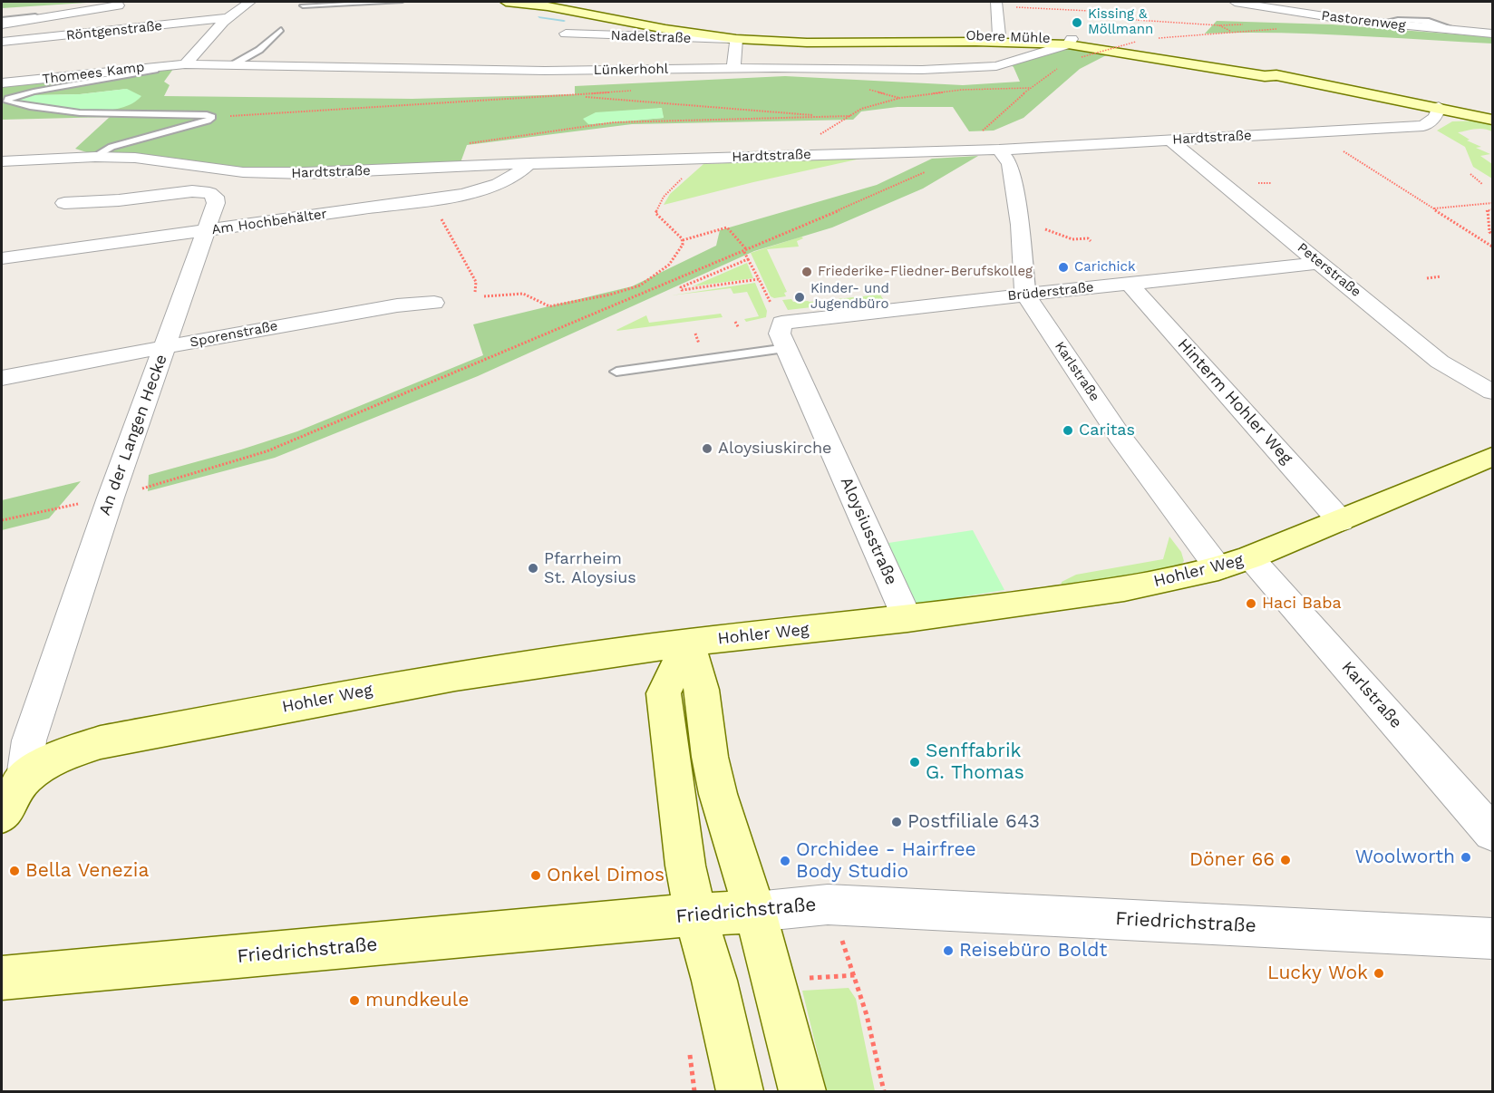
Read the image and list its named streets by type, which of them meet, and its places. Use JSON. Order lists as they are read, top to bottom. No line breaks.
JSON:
{"streets":{"main road":["Obere Mühle","An der Langen Hecke","Hohler Weg","Friedrichstraße"],"street":["Pastorenweg","Röntgenstraße","Nadelstraße","Lünkerhohl","Thomees Kamp","Hardtstraße","Am Hochbehälter","Peterstraße","Brüderstraße","Sporenstraße","Karlstraße","Hinterm Hohler Weg","Aloysiusstraße"]},"crossings":[["Nadelstraße","Obere Mühle"],["Obere Mühle","Lünkerhohl"],["Obere Mühle","Hardtstraße"],["Lünkerhohl","Thomees Kamp"],["Hardtstraße","Am Hochbehälter"],["Hardtstraße","Peterstraße"],["Hardtstraße","Karlstraße"],["Am Hochbehälter","An der Langen Hecke"],["Peterstraße","Brüderstraße"],["Brüderstraße","Karlstraße"],["Brüderstraße","Hinterm Hohler Weg"],["Brüderstraße","Aloysiusstraße"],["Sporenstraße","An der Langen Hecke"],["Karlstraße","Hohler Weg"],["Hinterm Hohler Weg","Hohler Weg"],["An der Langen Hecke","Hohler Weg"],["Aloysiusstraße","Hohler Weg"]],"places":["Kissing & Möllmann","Carichick","Friederike-Fliedner-Berufskolleg","Kinder- und Jugendbüro","Caritas","Aloysiuskirche","Pfarrheim St. Aloysius","Haci Baba","Senffabrik G. Thomas","Postfiliale 643","Woolworth","Döner 66","Orchidee - Hairfree Body Studio","Bella Venezia","Onkel Dimos","Reisebüro Boldt","Lucky Wok","mundkeule"]}
